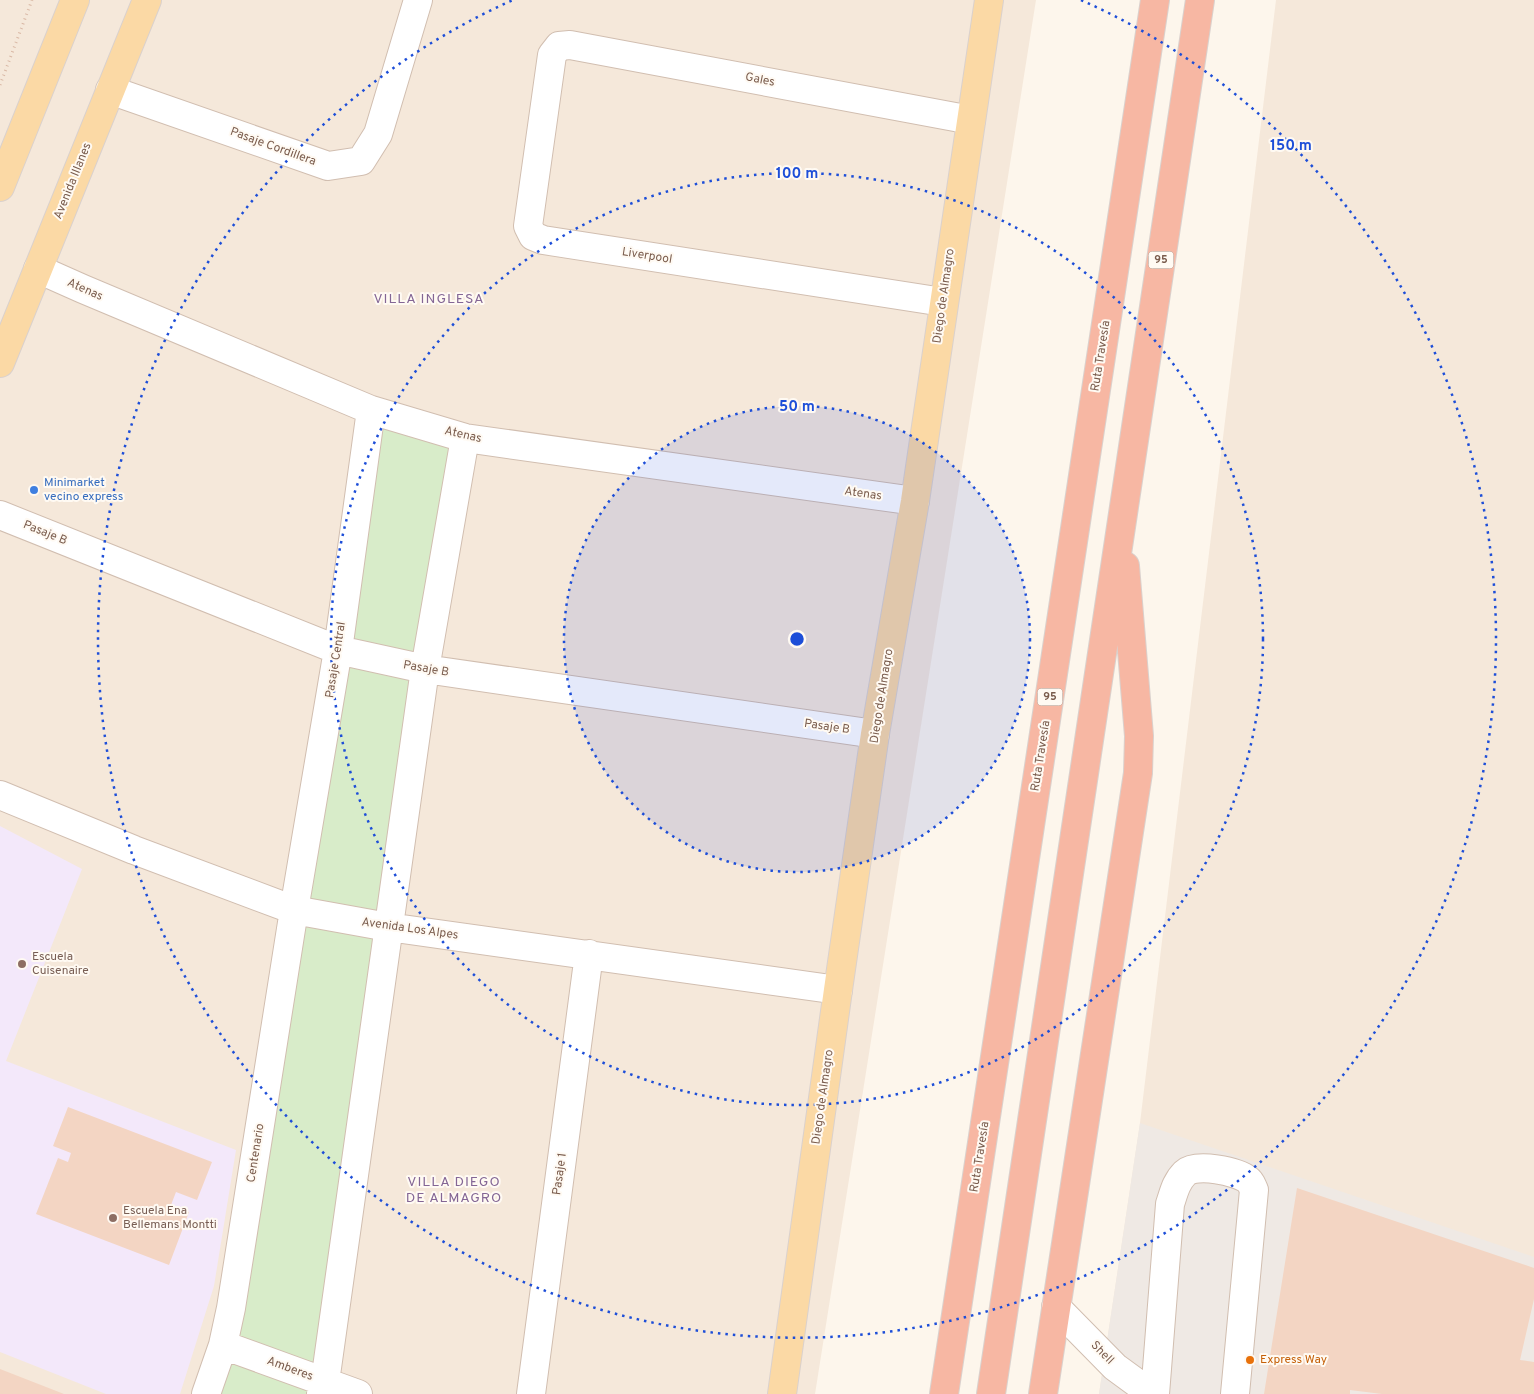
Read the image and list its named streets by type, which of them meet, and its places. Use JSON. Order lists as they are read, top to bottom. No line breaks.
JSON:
{"streets":{"highway":["95","Ruta Travesía"],"main road":["Avenida Illanes","Diego de Almagro"],"street":["Gales","Pasaje Cordillera","Liverpool","Atenas","Pasaje B","Pasaje Central","Avenida Los Alpes","Centenario","Pasaje 1","Shell","Amberes"]},"crossings":[["Gales","Liverpool"],["Gales","Diego de Almagro"],["Pasaje Cordillera","Avenida Illanes"],["Avenida Illanes","Atenas"],["Liverpool","Diego de Almagro"],["Atenas","Diego de Almagro"],["Atenas","Pasaje Central"],["Diego de Almagro","Pasaje B"],["Diego de Almagro","Avenida Los Alpes"],["Pasaje B","Pasaje Central"],["Pasaje Central","Avenida Los Alpes"],["Pasaje Central","Centenario"],["Avenida Los Alpes","Centenario"],["Avenida Los Alpes","Pasaje 1"],["Centenario","Amberes"]],"districts":["VILLA INGLESA","VILLA DIEGO DE ALMAGRO"],"places":["Minimarket vecino express","Escuela Cuisenaire","Escuela Ena Bellemans Montti","Express Way"],"rings":["150 m","100 m","50 m"]}
